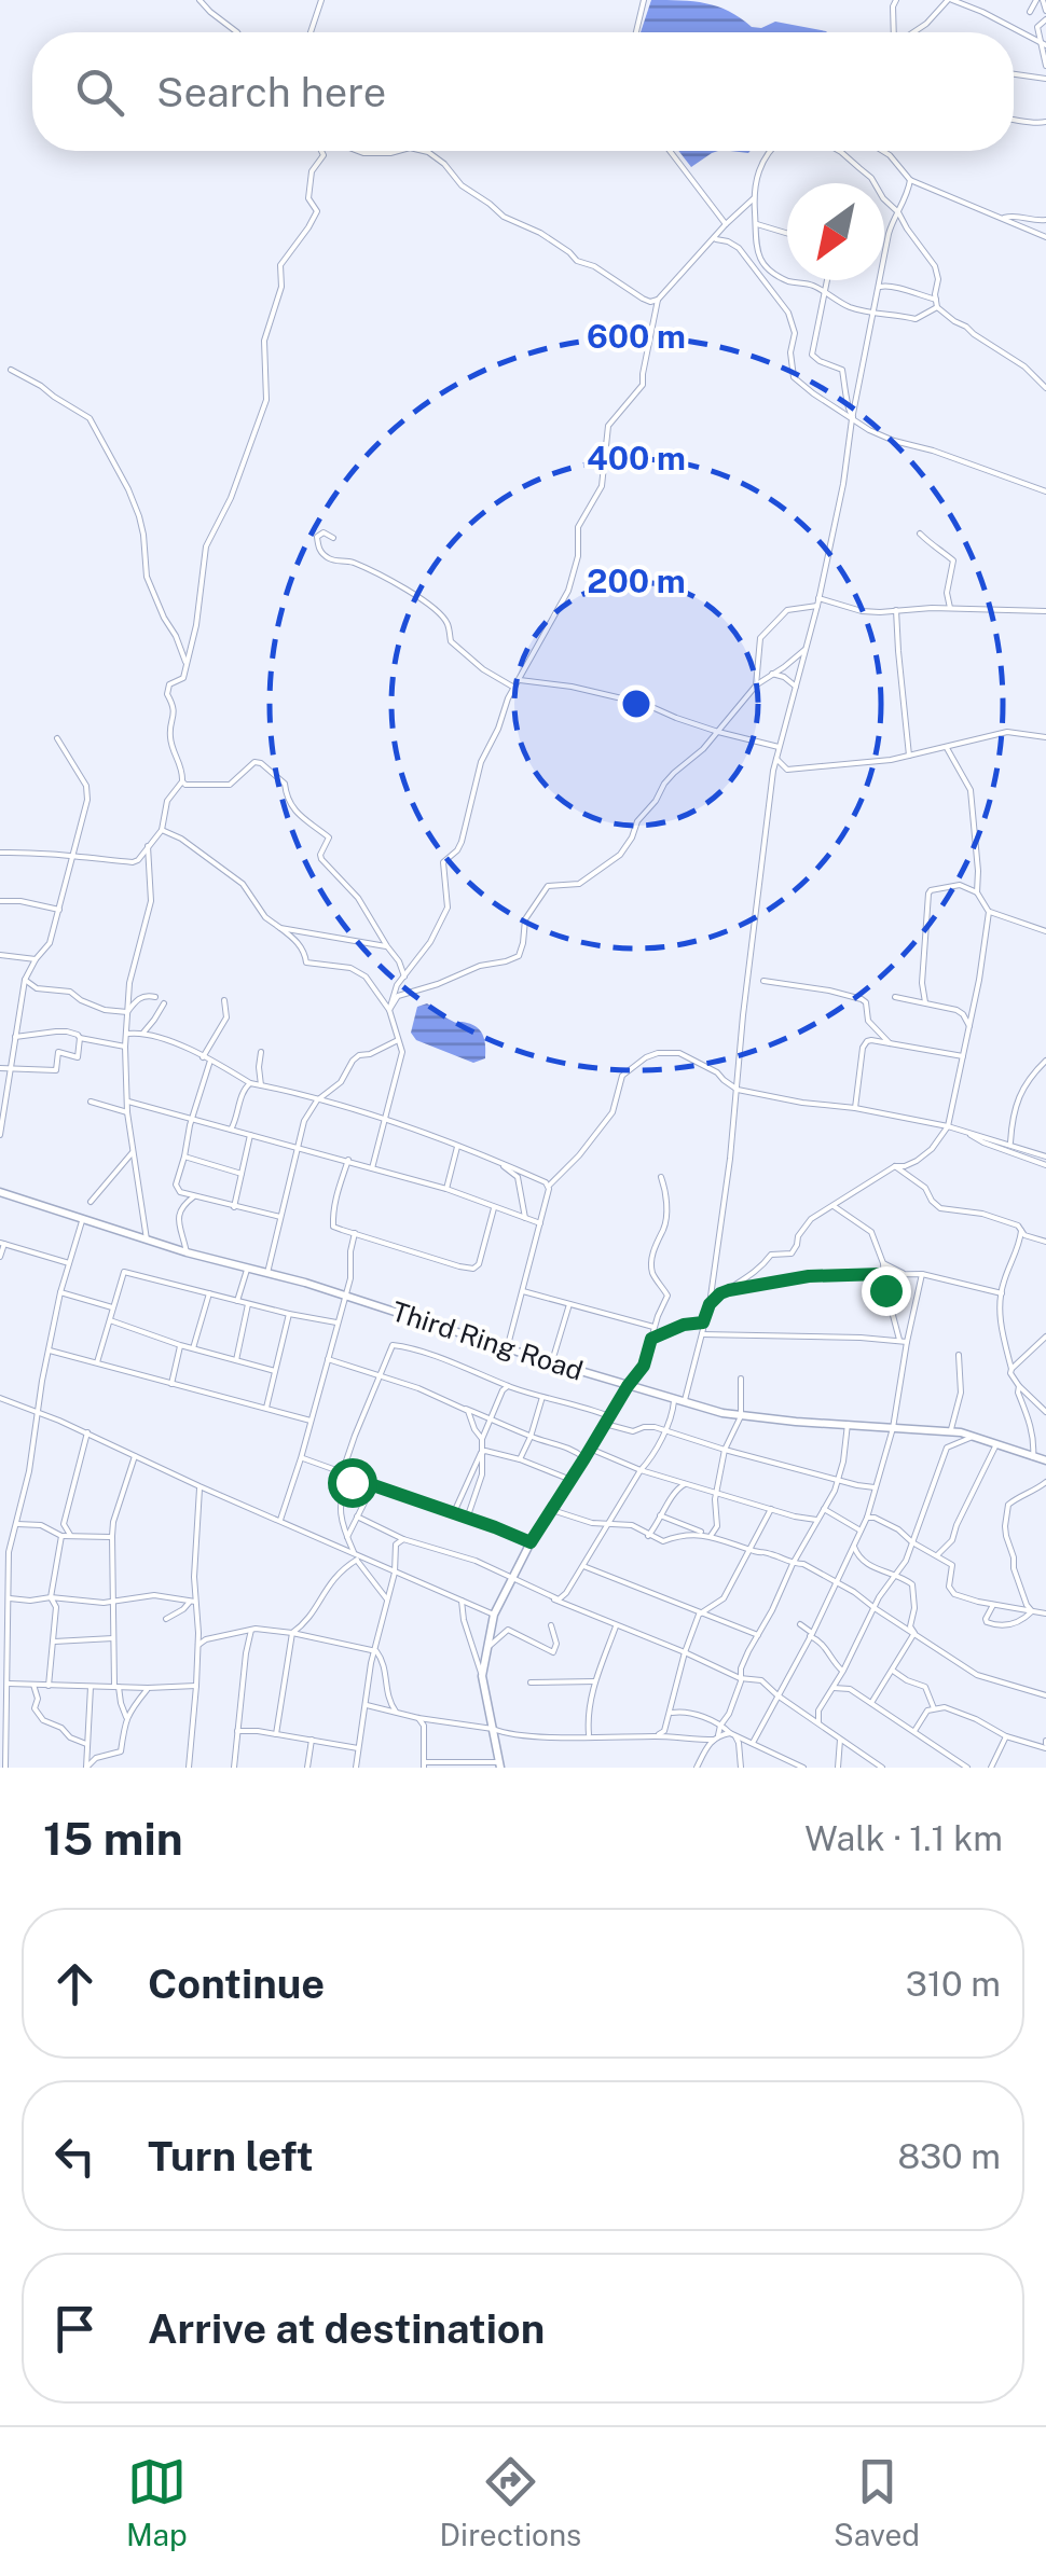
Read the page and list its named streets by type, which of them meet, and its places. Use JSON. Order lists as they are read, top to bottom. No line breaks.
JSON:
{"streets":{"street":["Third Ring Road"]},"north":"bottom left","page":{"search":"Search here","heading":["15 min","Walk · 1.1 km"],"list":[["Continue","310 m"],["Turn left","830 m"],"Arrive at destination"],"nav":["Map","Directions","Saved"]},"rings":["600 m","400 m","200 m"]}
